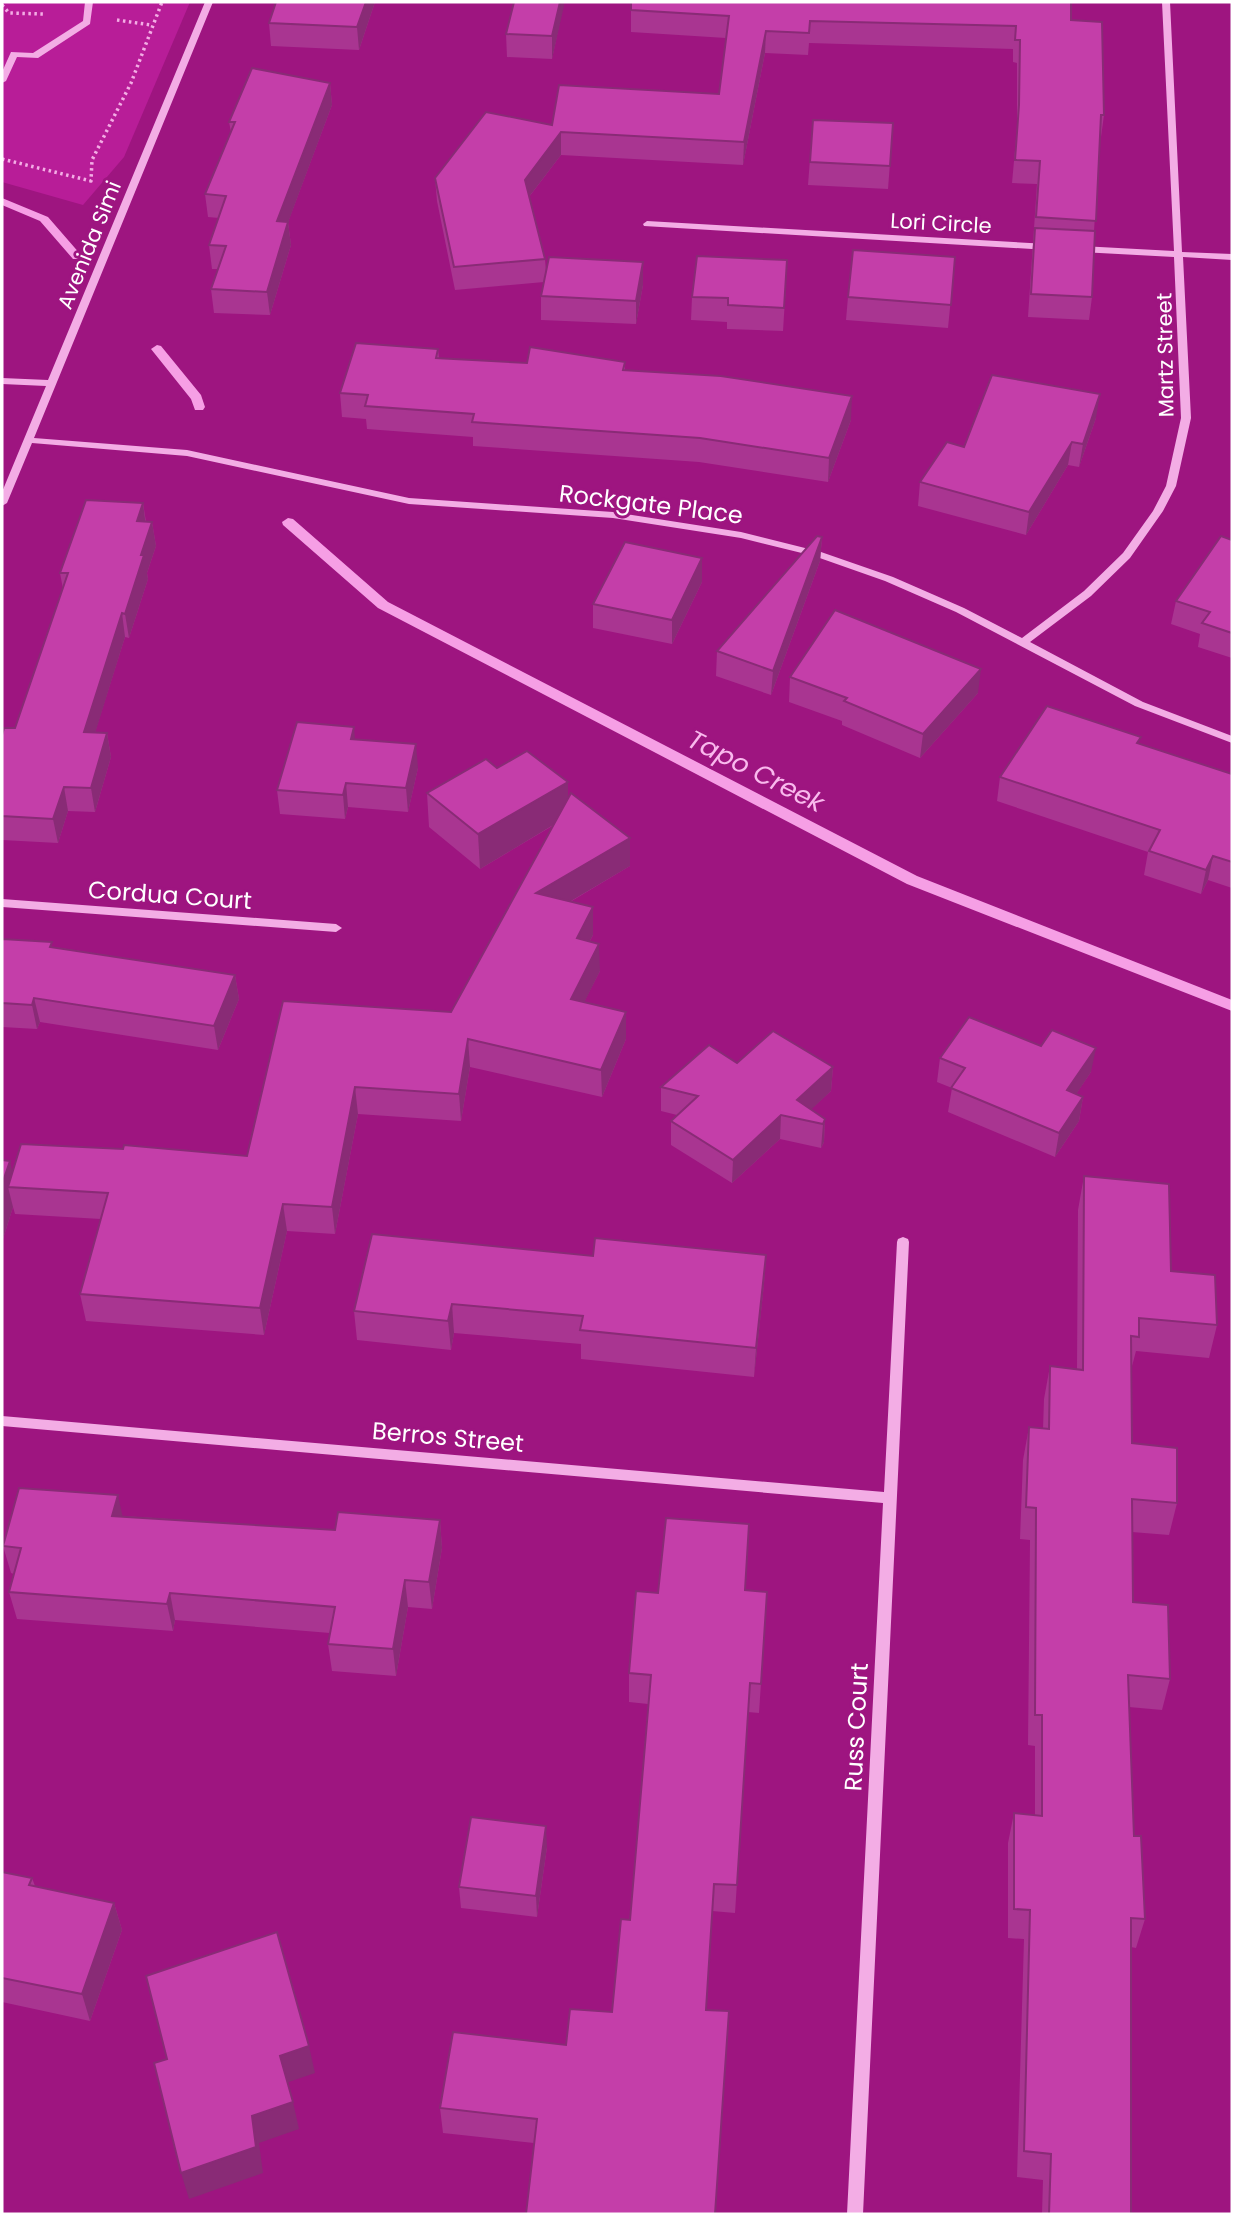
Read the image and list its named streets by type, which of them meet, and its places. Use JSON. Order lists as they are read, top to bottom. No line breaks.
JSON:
{"streets":{"street":["Lori Circle","Avenida Simi","Martz Street","Rockgate Place","Cordua Court","Berros Street","Russ Court"]},"crossings":[["Avenida Simi","Rockgate Place"],["Martz Street","Rockgate Place"],["Berros Street","Russ Court"]],"water":["Tapo Creek"]}
